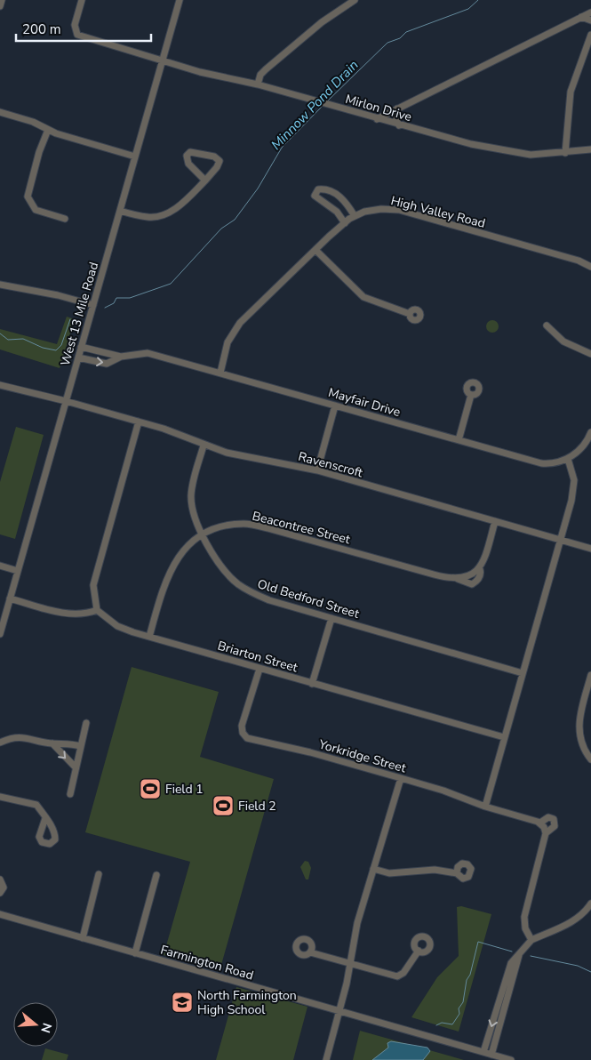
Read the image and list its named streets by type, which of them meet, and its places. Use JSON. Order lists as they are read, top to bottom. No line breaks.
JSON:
{"streets":{"street":["Mirlon Drive","High Valley Road","West 13 Mile Road","Mayfair Drive","Ravenscroft","Beacontree Street","Old Bedford Street","Briarton Street","Yorkridge Street","Farmington Road"]},"crossings":[["Mirlon Drive","West 13 Mile Road"],["High Valley Road","Mayfair Drive"],["West 13 Mile Road","Mayfair Drive"],["West 13 Mile Road","Ravenscroft"],["Ravenscroft","Beacontree Street"],["Ravenscroft","Old Bedford Street"],["Beacontree Street","Old Bedford Street"],["Beacontree Street","Briarton Street"],["Briarton Street","Yorkridge Street"]],"water":["Minnow Pond Drain"],"places":{"sports":["Field 1","Field 2"],"school or university":["North Farmington High School"]},"scale_bar":"200 m","north":"right"}
